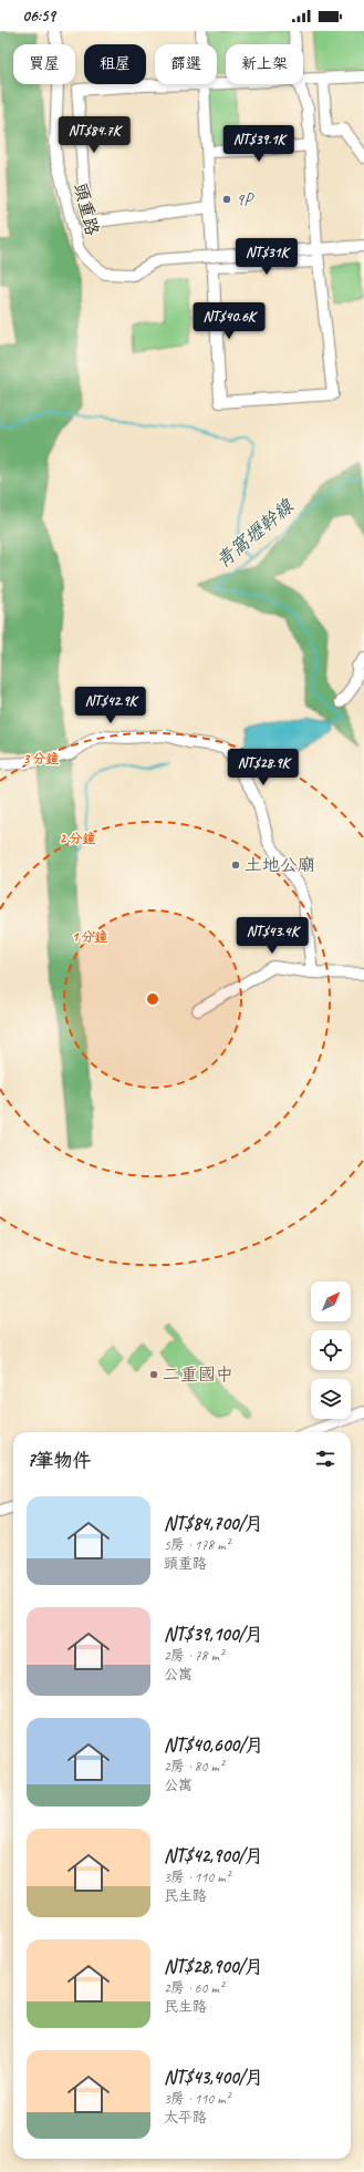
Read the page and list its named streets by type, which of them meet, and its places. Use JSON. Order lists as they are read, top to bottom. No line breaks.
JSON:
{"streets":{"street":["頭重路"]},"water":["青窩壢幹線"],"places":["9P","土地公廟","二重國中"],"north":"top right","page":{"status":"06:59","chip":["買屋","租屋","篩選","新上架"],"price":["NT$84.7K","NT$39.1K","NT$31K","NT$40.6K","NT$42.9K","NT$28.9K","NT$43.4K"],"heading":"7筆物件","list":[{"name":"NT$84,700/月","note":"5房 · 178 m² · 頭重路"},{"name":"NT$39,100/月","note":"2房 · 78 m² · 公寓"},{"name":"NT$40,600/月","note":"2房 · 80 m² · 公寓"},{"name":"NT$42,900/月","note":"3房 · 110 m² · 民生路"},{"name":"NT$28,900/月","note":"2房 · 60 m² · 民生路"},{"name":"NT$43,400/月","note":"3房 · 110 m² · 太平路"}]},"rings":["3 分鐘","2 分鐘","1 分鐘"]}
